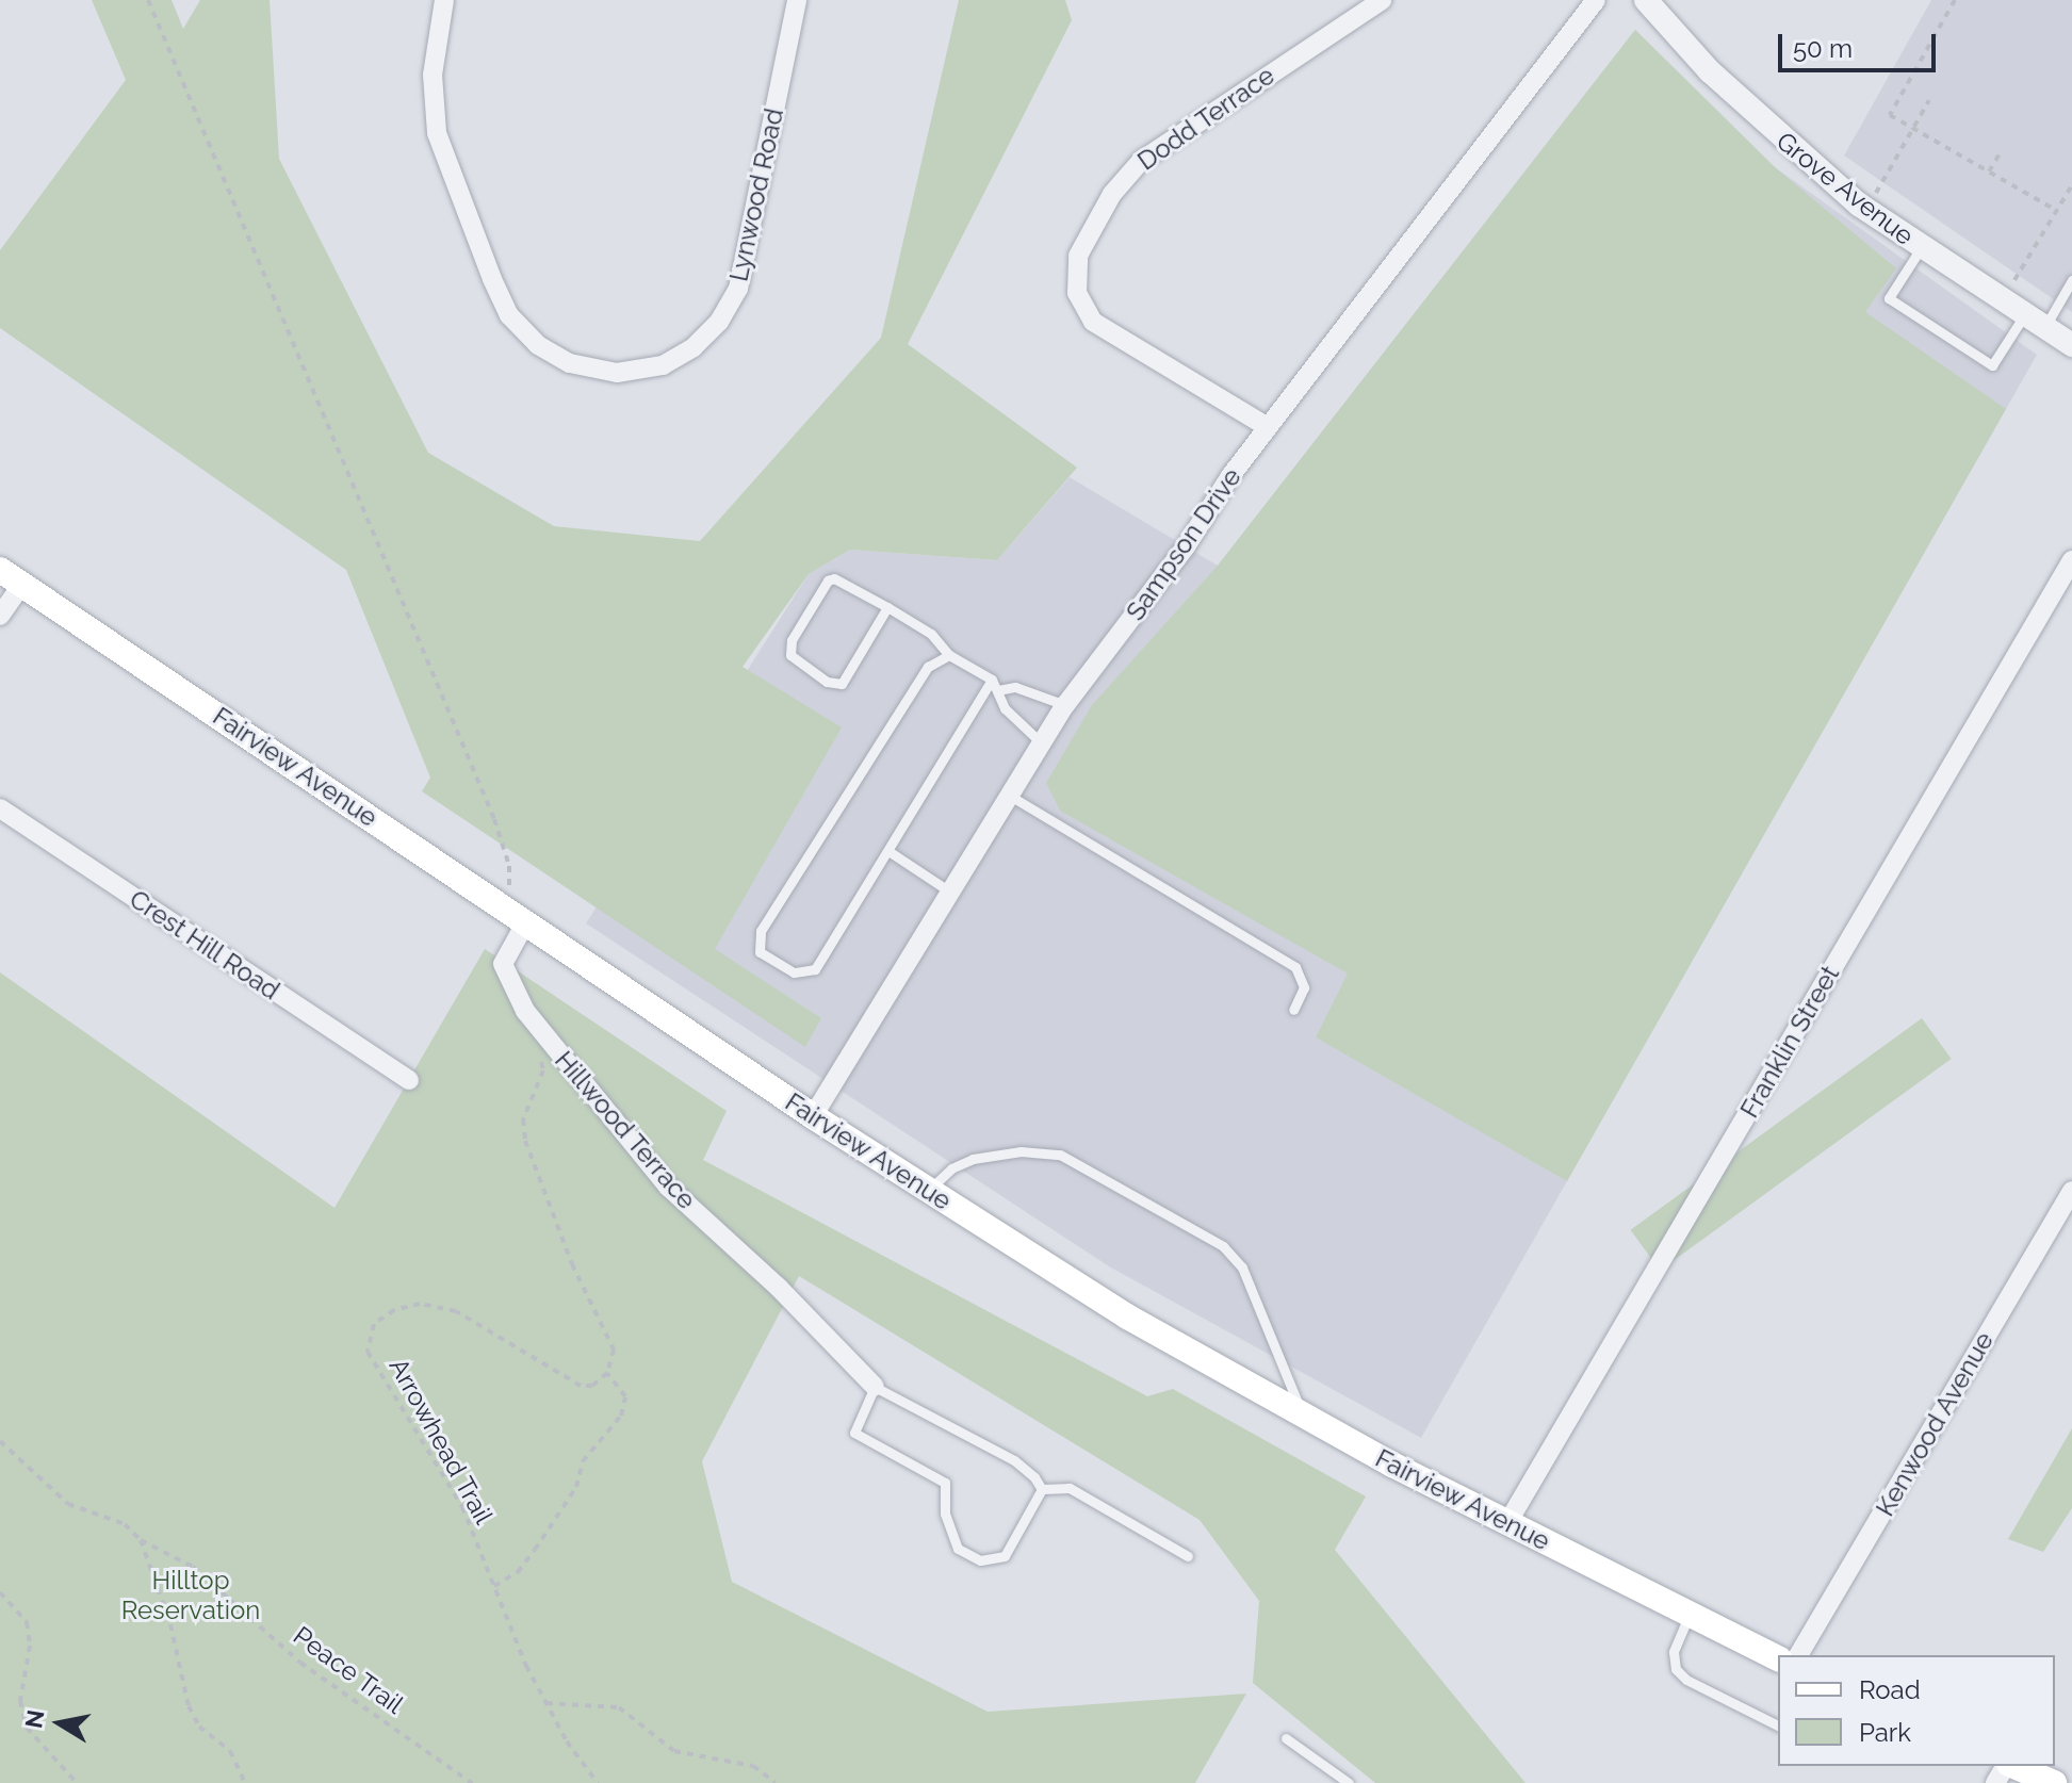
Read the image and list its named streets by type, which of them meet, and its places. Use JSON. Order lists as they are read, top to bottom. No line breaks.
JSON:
{"streets":{"main road":["Fairview Avenue"],"street":["Dodd Terrace","Grove Avenue","Lynwood Road","Sampson Drive","Crest Hill Road","Franklin Street","Hillwood Terrace","Kenwood Avenue"],"path":["Arrowhead Trail","Peace Trail"]},"crossings":[["Dodd Terrace","Sampson Drive"],["Sampson Drive","Fairview Avenue"],["Fairview Avenue","Franklin Street"],["Fairview Avenue","Hillwood Terrace"]],"parks":["Hilltop Reservation"],"legend":["Road","Park"],"scale_bar":"50 m","north":"left"}
